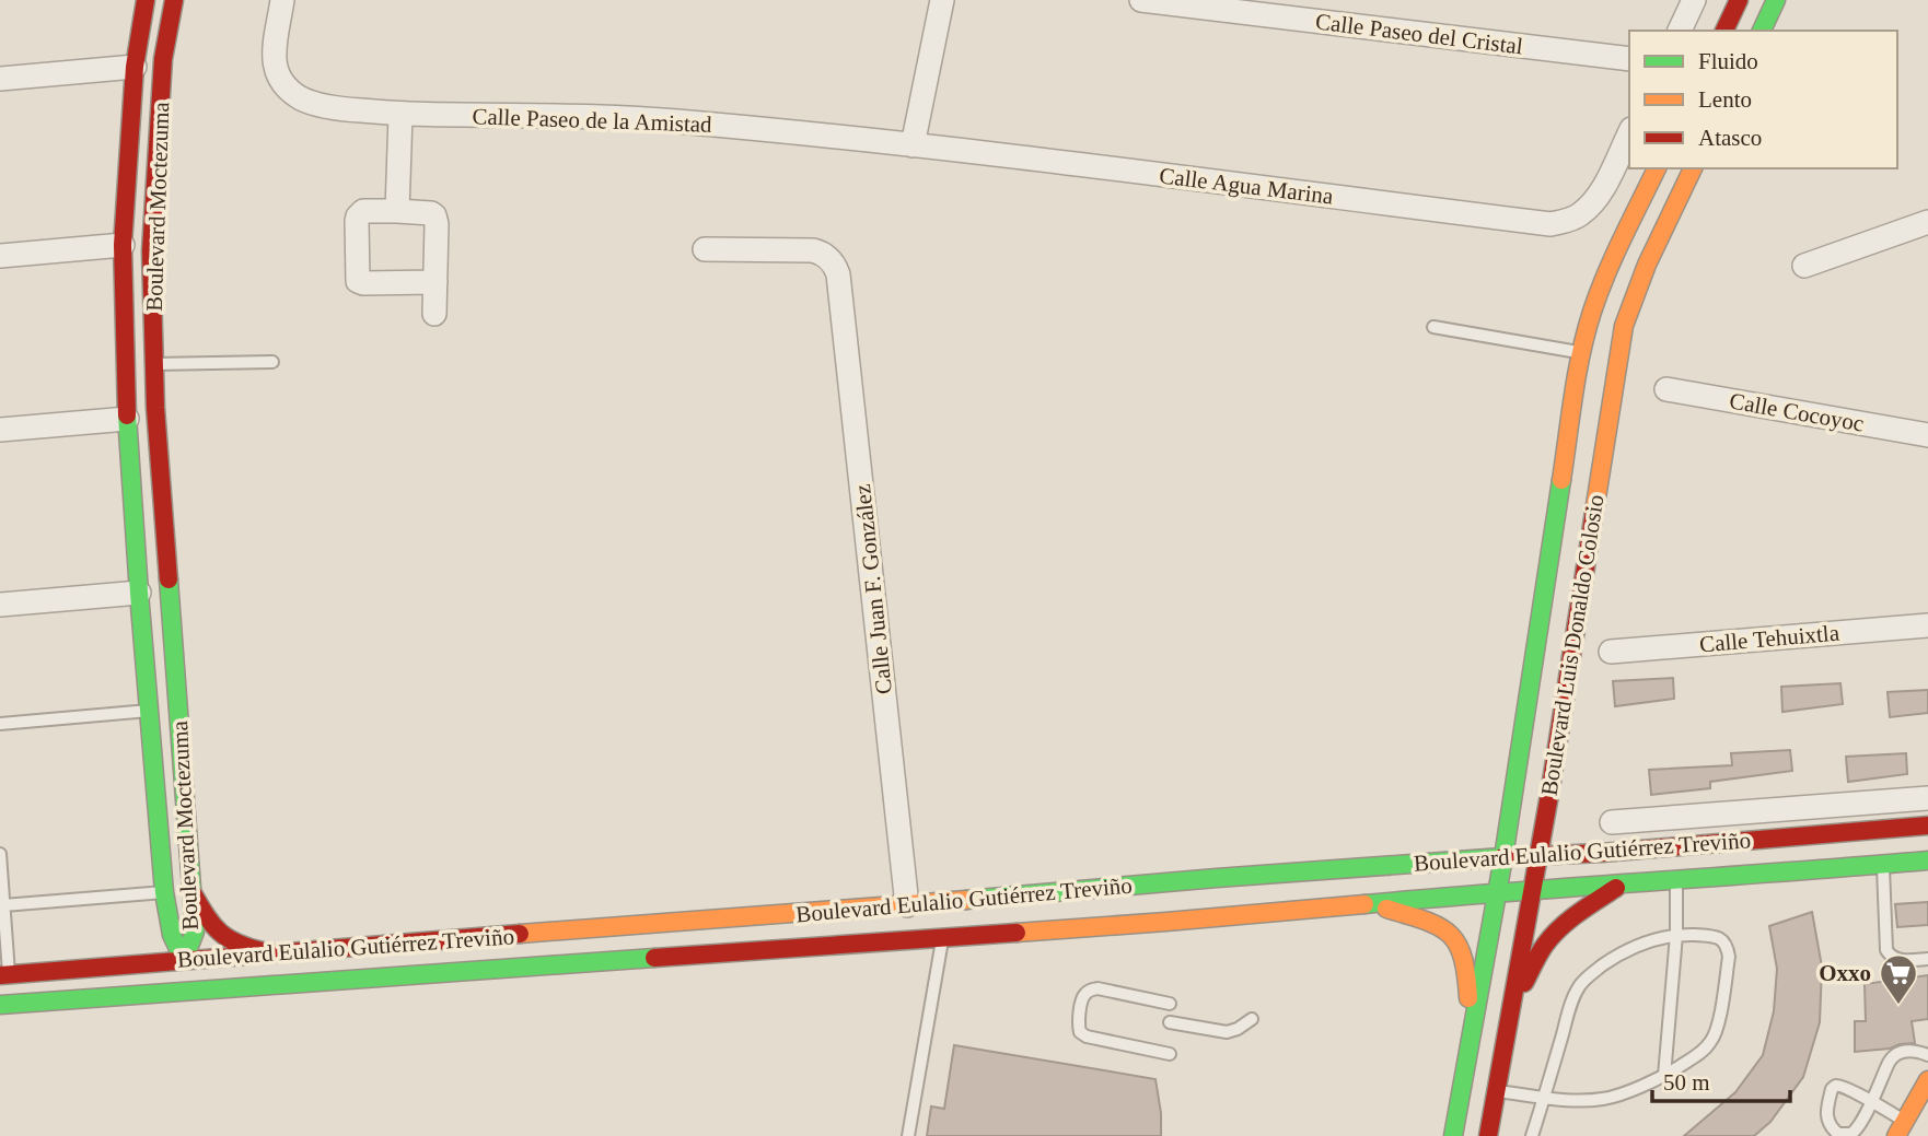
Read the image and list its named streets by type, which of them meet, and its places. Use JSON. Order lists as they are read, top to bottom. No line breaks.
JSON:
{"streets":{"main road":["Boulevard Moctezuma","Boulevard Luis Donaldo Colosio","Boulevard Eulalio Gutiérrez Treviño"],"street":["Calle Paseo del Cristal","Calle Paseo de la Amistad","Calle Agua Marina","Calle Cocoyoc","Calle Juan F. González","Calle Tehuixtla"]},"crossings":[["Calle Paseo de la Amistad","Calle Agua Marina"],["Boulevard Moctezuma","Boulevard Eulalio Gutiérrez Treviño"],["Calle Juan F. González","Boulevard Eulalio Gutiérrez Treviño"],["Boulevard Luis Donaldo Colosio","Boulevard Eulalio Gutiérrez Treviño"]],"places":{"supermarket":["Oxxo"]},"legend":["Fluido","Lento","Atasco"],"scale_bar":"50 m"}
